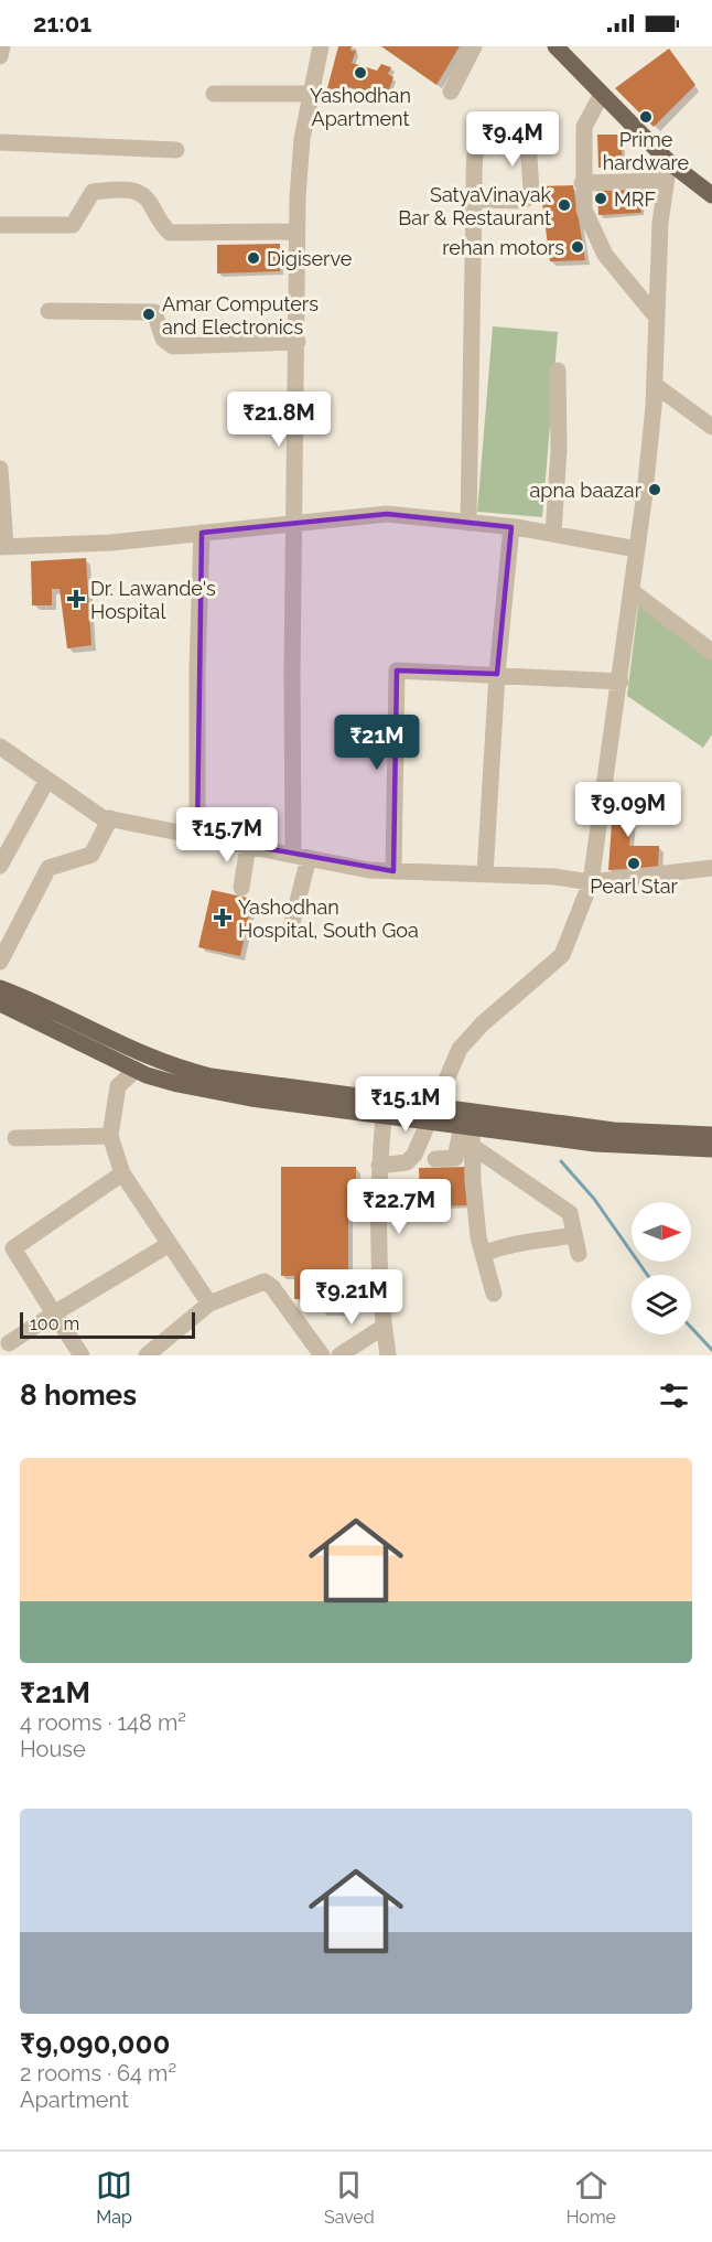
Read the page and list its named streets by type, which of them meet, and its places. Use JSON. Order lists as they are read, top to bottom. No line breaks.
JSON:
{"places":{"other":["Yashodhan Apartment","Prime hardware","MRF","SatyaVinayak Bar & Restaurant","rehan motors","Digiserve","Amar Computers and Electronics","apna baazar","Pearl Star"],"health":["Dr. Lawande's Hospital","Yashodhan Hospital, South Goa"]},"scale_bar":"100 m","north":"right","page":{"status":"21:01","price":["₹9.4M","₹21.8M","₹21M","₹9.09M","₹15.7M","₹15.1M","₹22.7M","₹9.21M"],"scale":"100 m","heading":"8 homes","list":[{"name":"₹21M","note":"4 rooms · 148 m² · House"},{"name":"₹9,090,000","note":"2 rooms · 64 m² · Apartment"}],"tabs":["Map","Saved","Home"]}}
